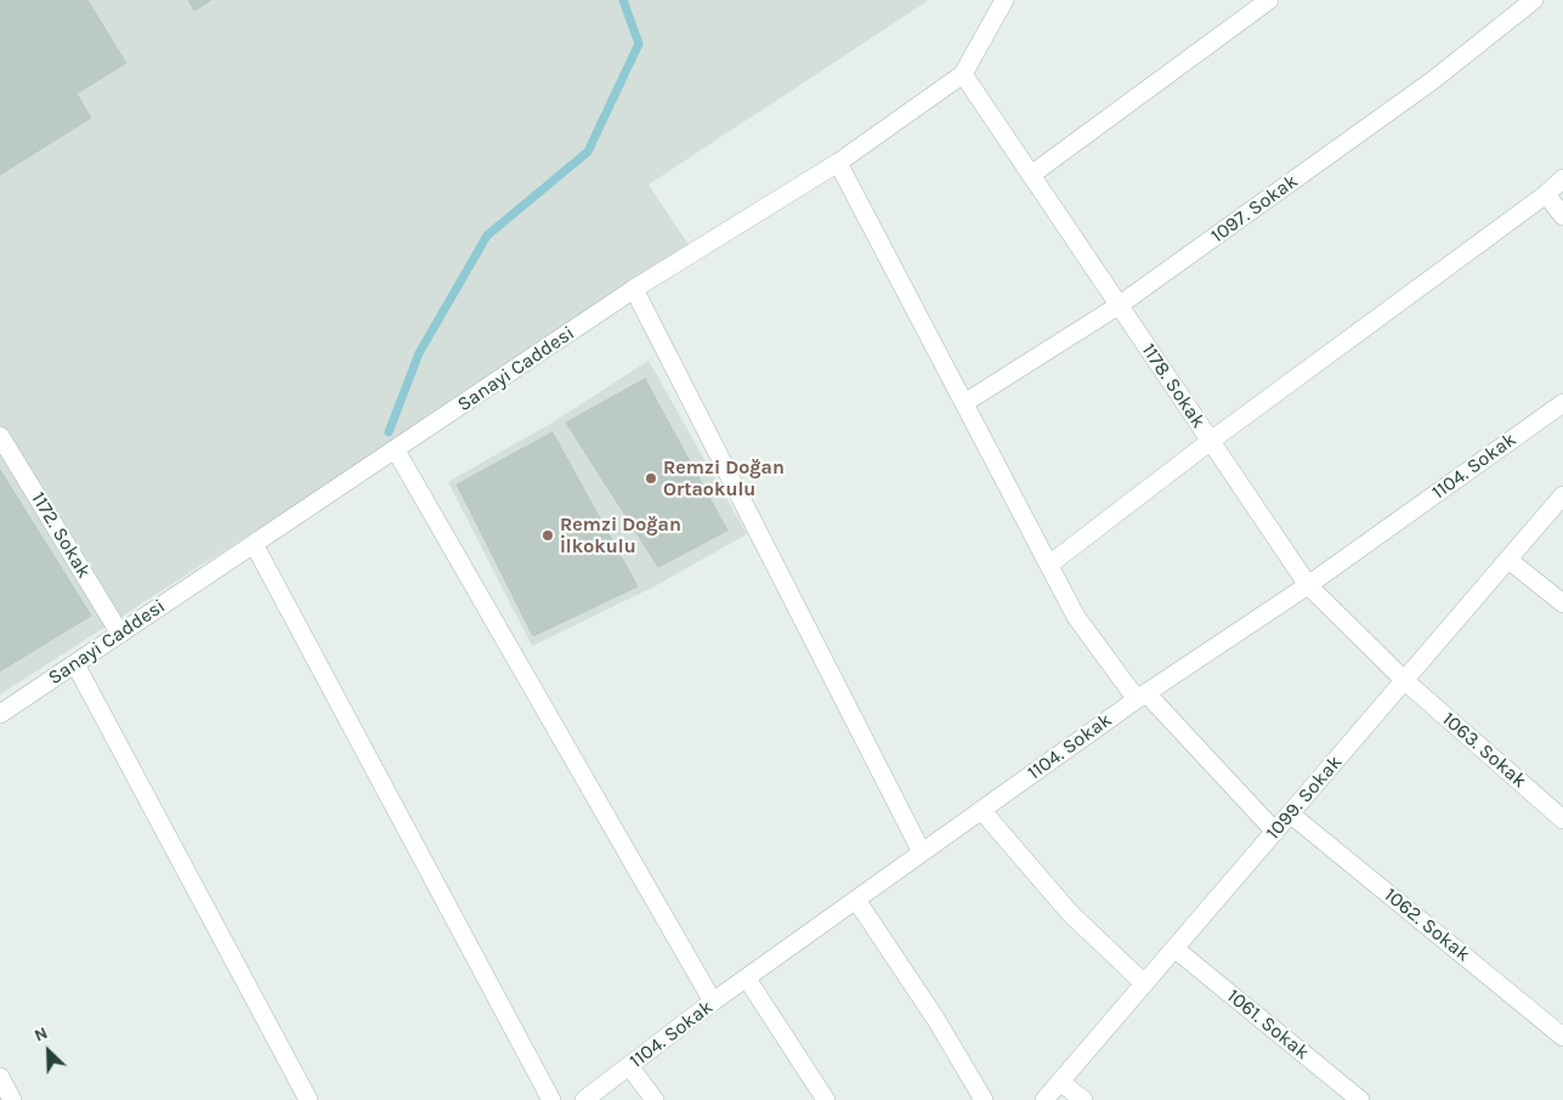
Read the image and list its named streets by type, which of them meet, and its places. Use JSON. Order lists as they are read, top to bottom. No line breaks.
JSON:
{"streets":{"street":["1097. Sokak","Sanayi Caddesi","1178. Sokak","1104. Sokak","1172. Sokak","1063. Sokak","1099. Sokak","1062. Sokak","1061. Sokak"]},"crossings":[["1097. Sokak","1178. Sokak"],["Sanayi Caddesi","1178. Sokak"],["Sanayi Caddesi","1172. Sokak"],["1178. Sokak","1104. Sokak"],["1178. Sokak","1063. Sokak"],["1178. Sokak","1099. Sokak"],["1063. Sokak","1099. Sokak"],["1099. Sokak","1062. Sokak"],["1099. Sokak","1061. Sokak"]],"places":["Remzi Doğan Ortaokulu","Remzi Doğan İlkokulu"],"north":"top left"}
